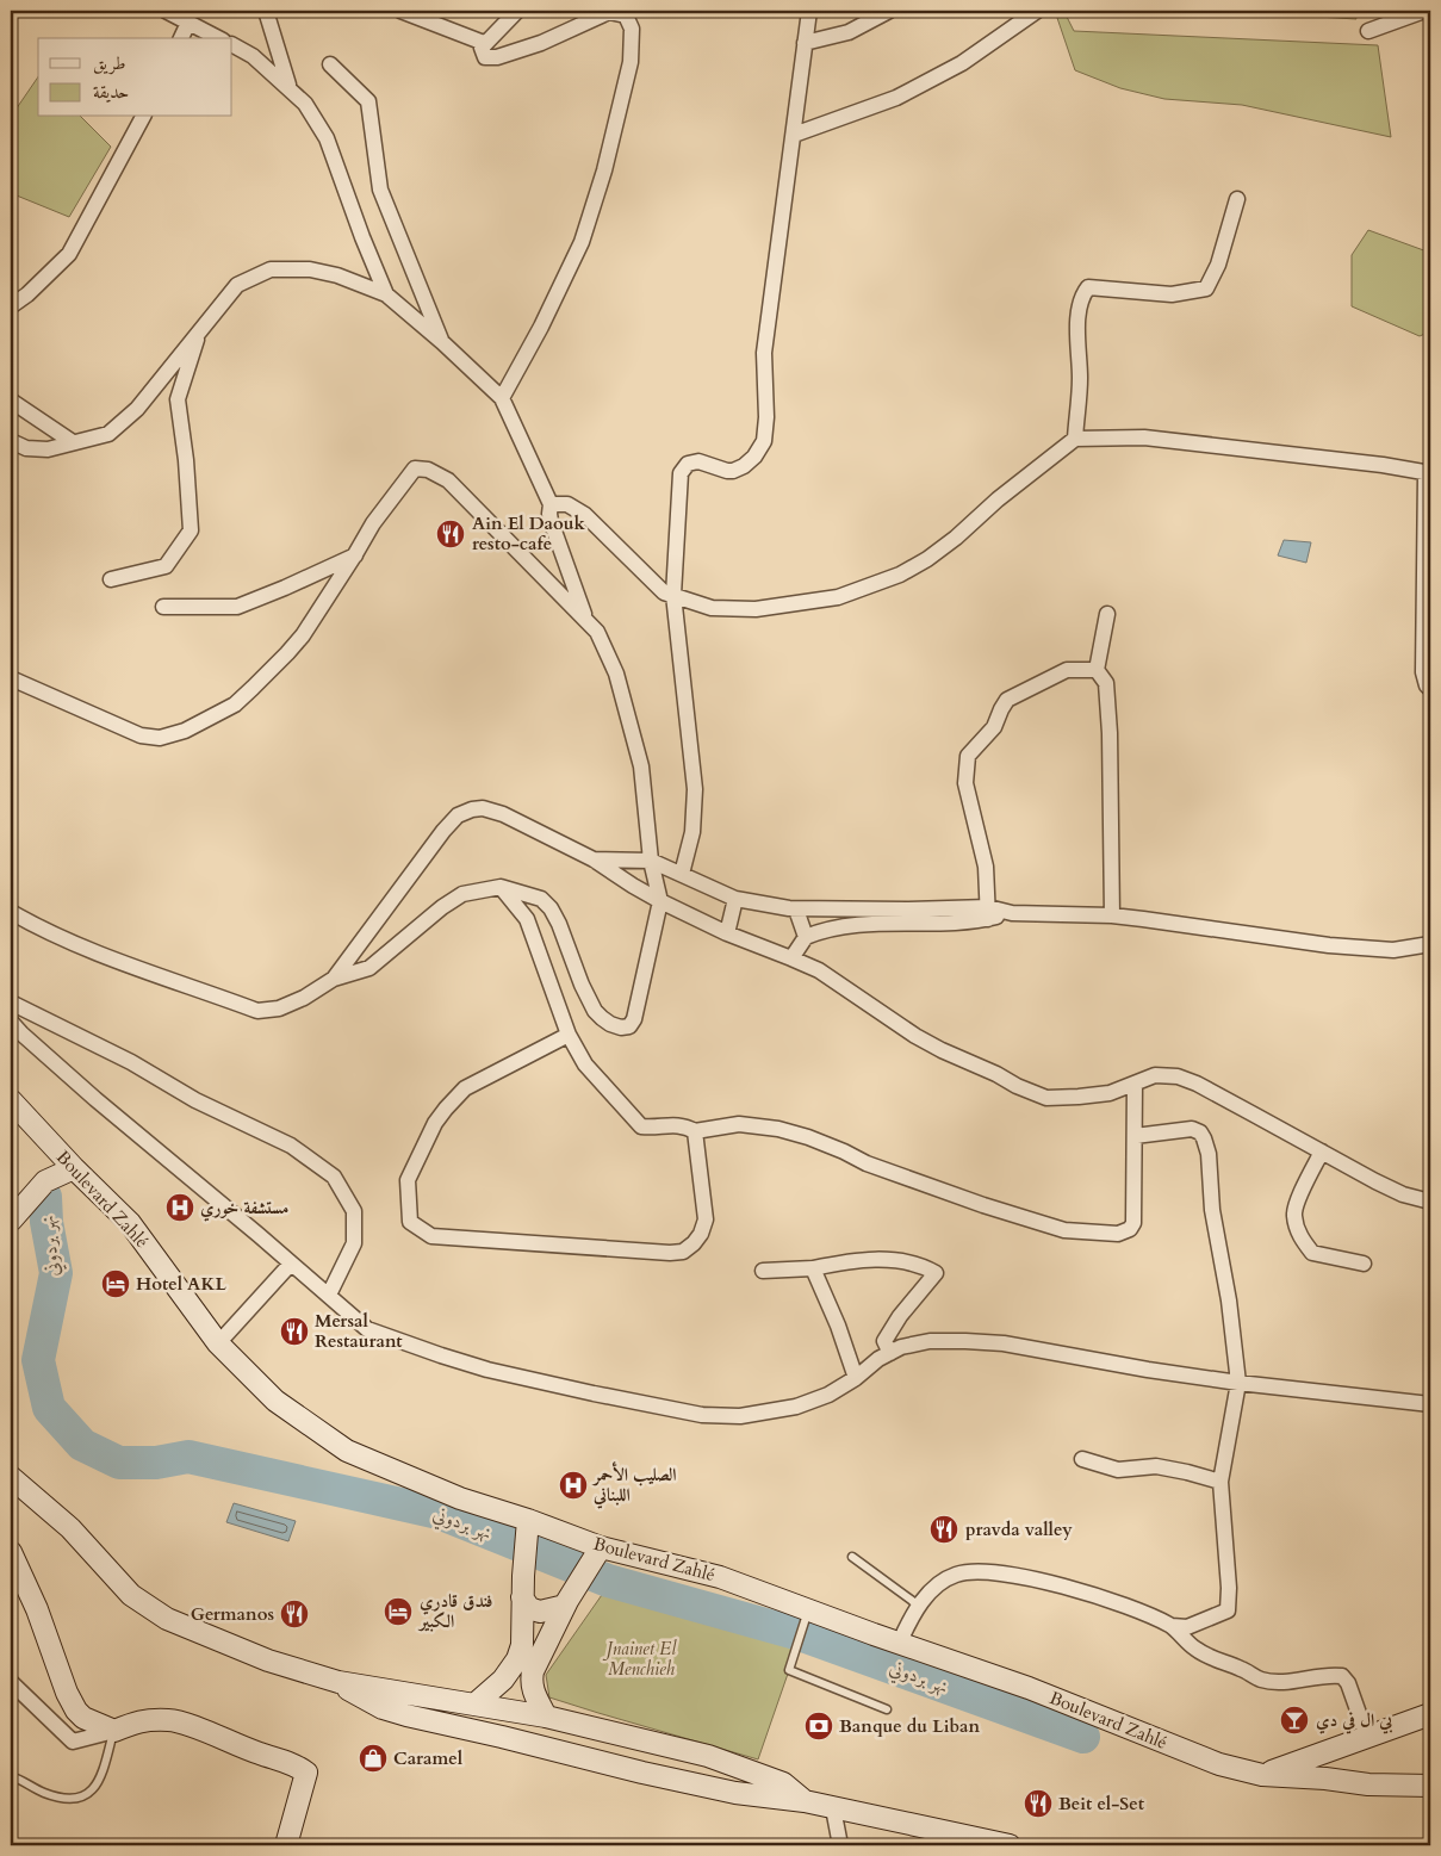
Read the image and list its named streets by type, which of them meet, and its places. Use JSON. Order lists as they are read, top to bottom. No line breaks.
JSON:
{"streets":{"main road":["Boulevard Zahlé"]},"water":["نهر بردوني"],"parks":["Jnainet El Menchieh"],"places":{"restaurant":["Ain El Daouk resto-cafe","Mersal Restaurant","pravda valley","Germanos","Beit el-Set"],"hospital":["مستشفة خوري","الصليب الأحمر اللبناني"],"hotel":["Hotel AKL","فندق قادري الكبير"],"bar":["بي ال في دي"],"bank":["Banque du Liban"],"shop":["Caramel"]},"legend":["طريق","حديقة"]}
